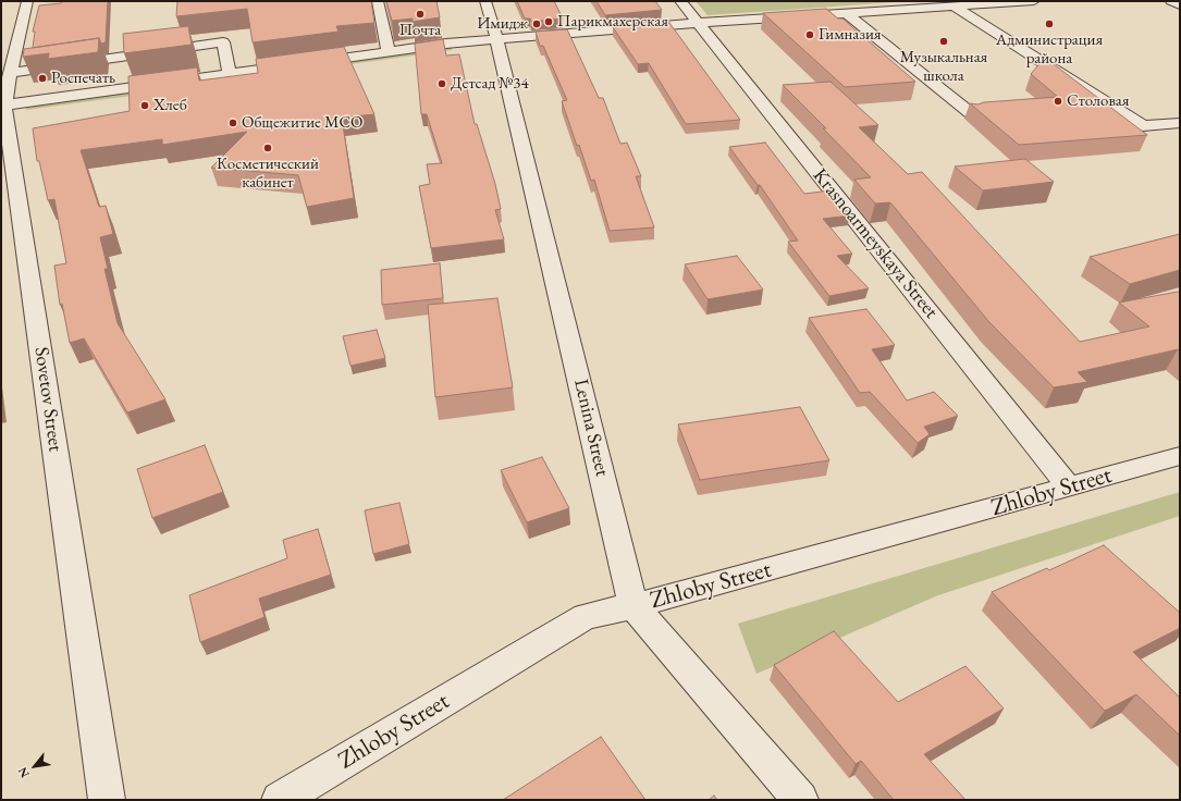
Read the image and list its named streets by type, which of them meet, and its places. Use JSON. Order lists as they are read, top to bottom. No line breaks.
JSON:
{"streets":{"street":["Krasnoarmeyskaya Street","Sovetov Street","Lenina Street","Zhloby Street"]},"crossings":[["Krasnoarmeyskaya Street","Zhloby Street"],["Lenina Street","Zhloby Street"]],"places":["Почта","Парикмахерская","Имидж","Администрация района","Гимназия","Музыкальная школа","Роспечать","Детсад №34","Столовая","Хлеб","Общежитие МСО","Косметический кабинет"],"north":"bottom left"}
